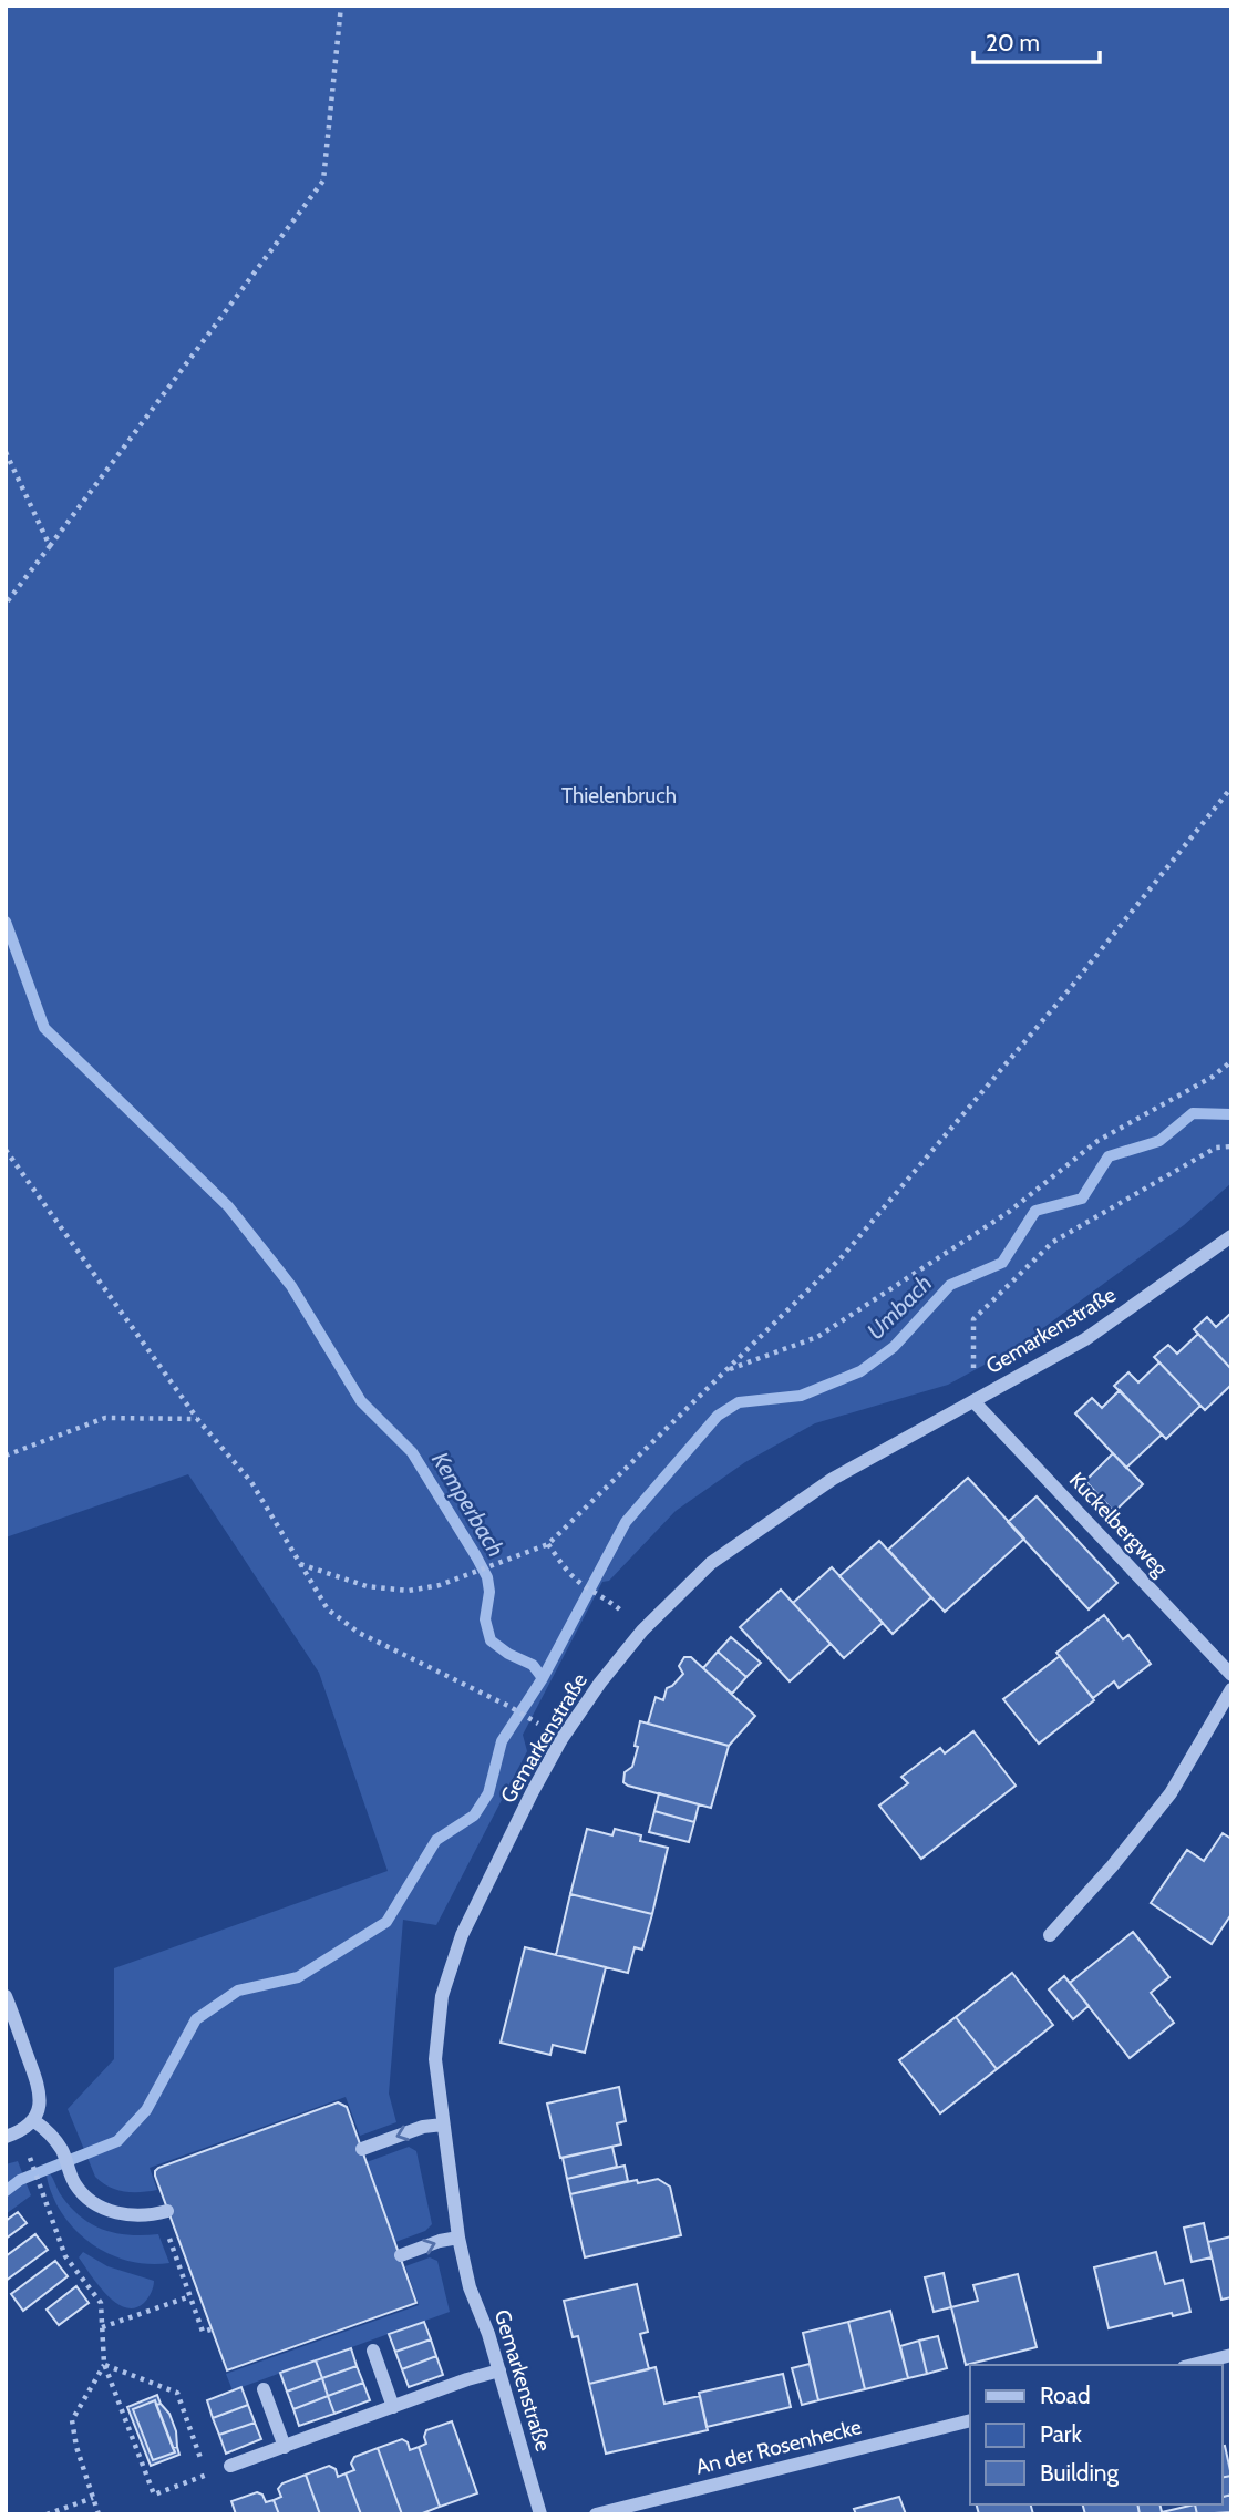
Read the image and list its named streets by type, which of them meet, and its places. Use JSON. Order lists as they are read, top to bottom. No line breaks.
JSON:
{"streets":{"street":["Gemarkenstraße","Kuckelbergweg","An der Rosenhecke"]},"crossings":[["Gemarkenstraße","Kuckelbergweg"]],"water":["Umbach","Kemperbach"],"parks":["Thielenbruch"],"legend":["Road","Park","Building"],"scale_bar":"20 m"}
